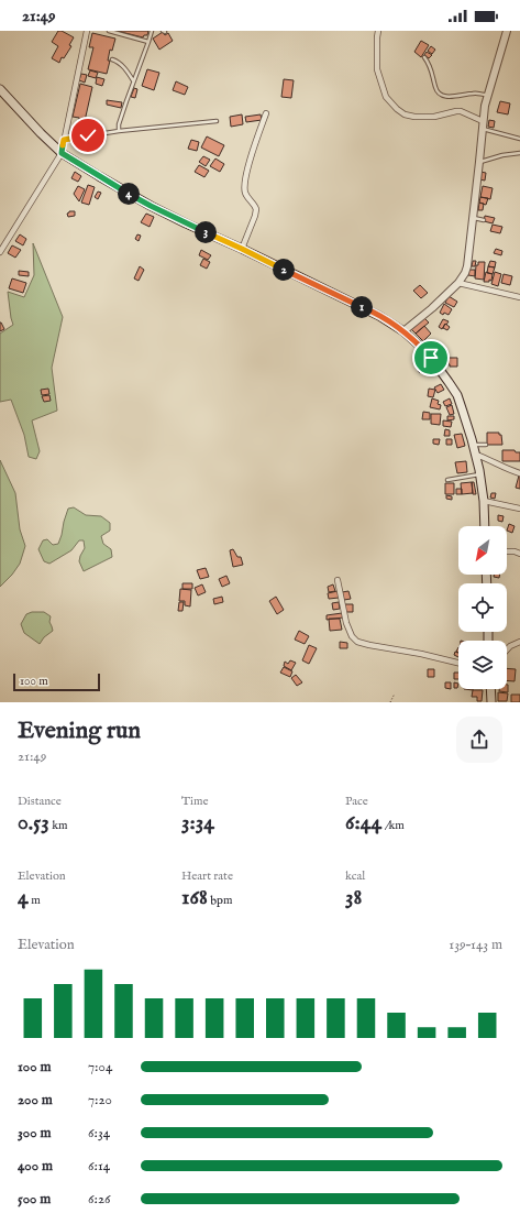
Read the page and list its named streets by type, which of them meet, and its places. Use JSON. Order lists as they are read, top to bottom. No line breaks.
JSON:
{"scale_bar":"100 m","north":"bottom left","page":{"status":"21:49","pins":["4","3","2","1"],"scale":"100 m","heading":["Evening run","21:49"],"stats":[["Distance","0.53 km"],["Time","3:34"],["Pace","6:44 /km"],["Elevation","4 m"],["Heart rate","168 bpm"],["kcal","38"]],"chart":["Elevation","139–143 m"],"list":[{"name":"100 m","note":"7:04"},{"name":"200 m","note":"7:20"},{"name":"300 m","note":"6:34"},{"name":"400 m","note":"6:14"},{"name":"500 m","note":"6:26"}]}}
